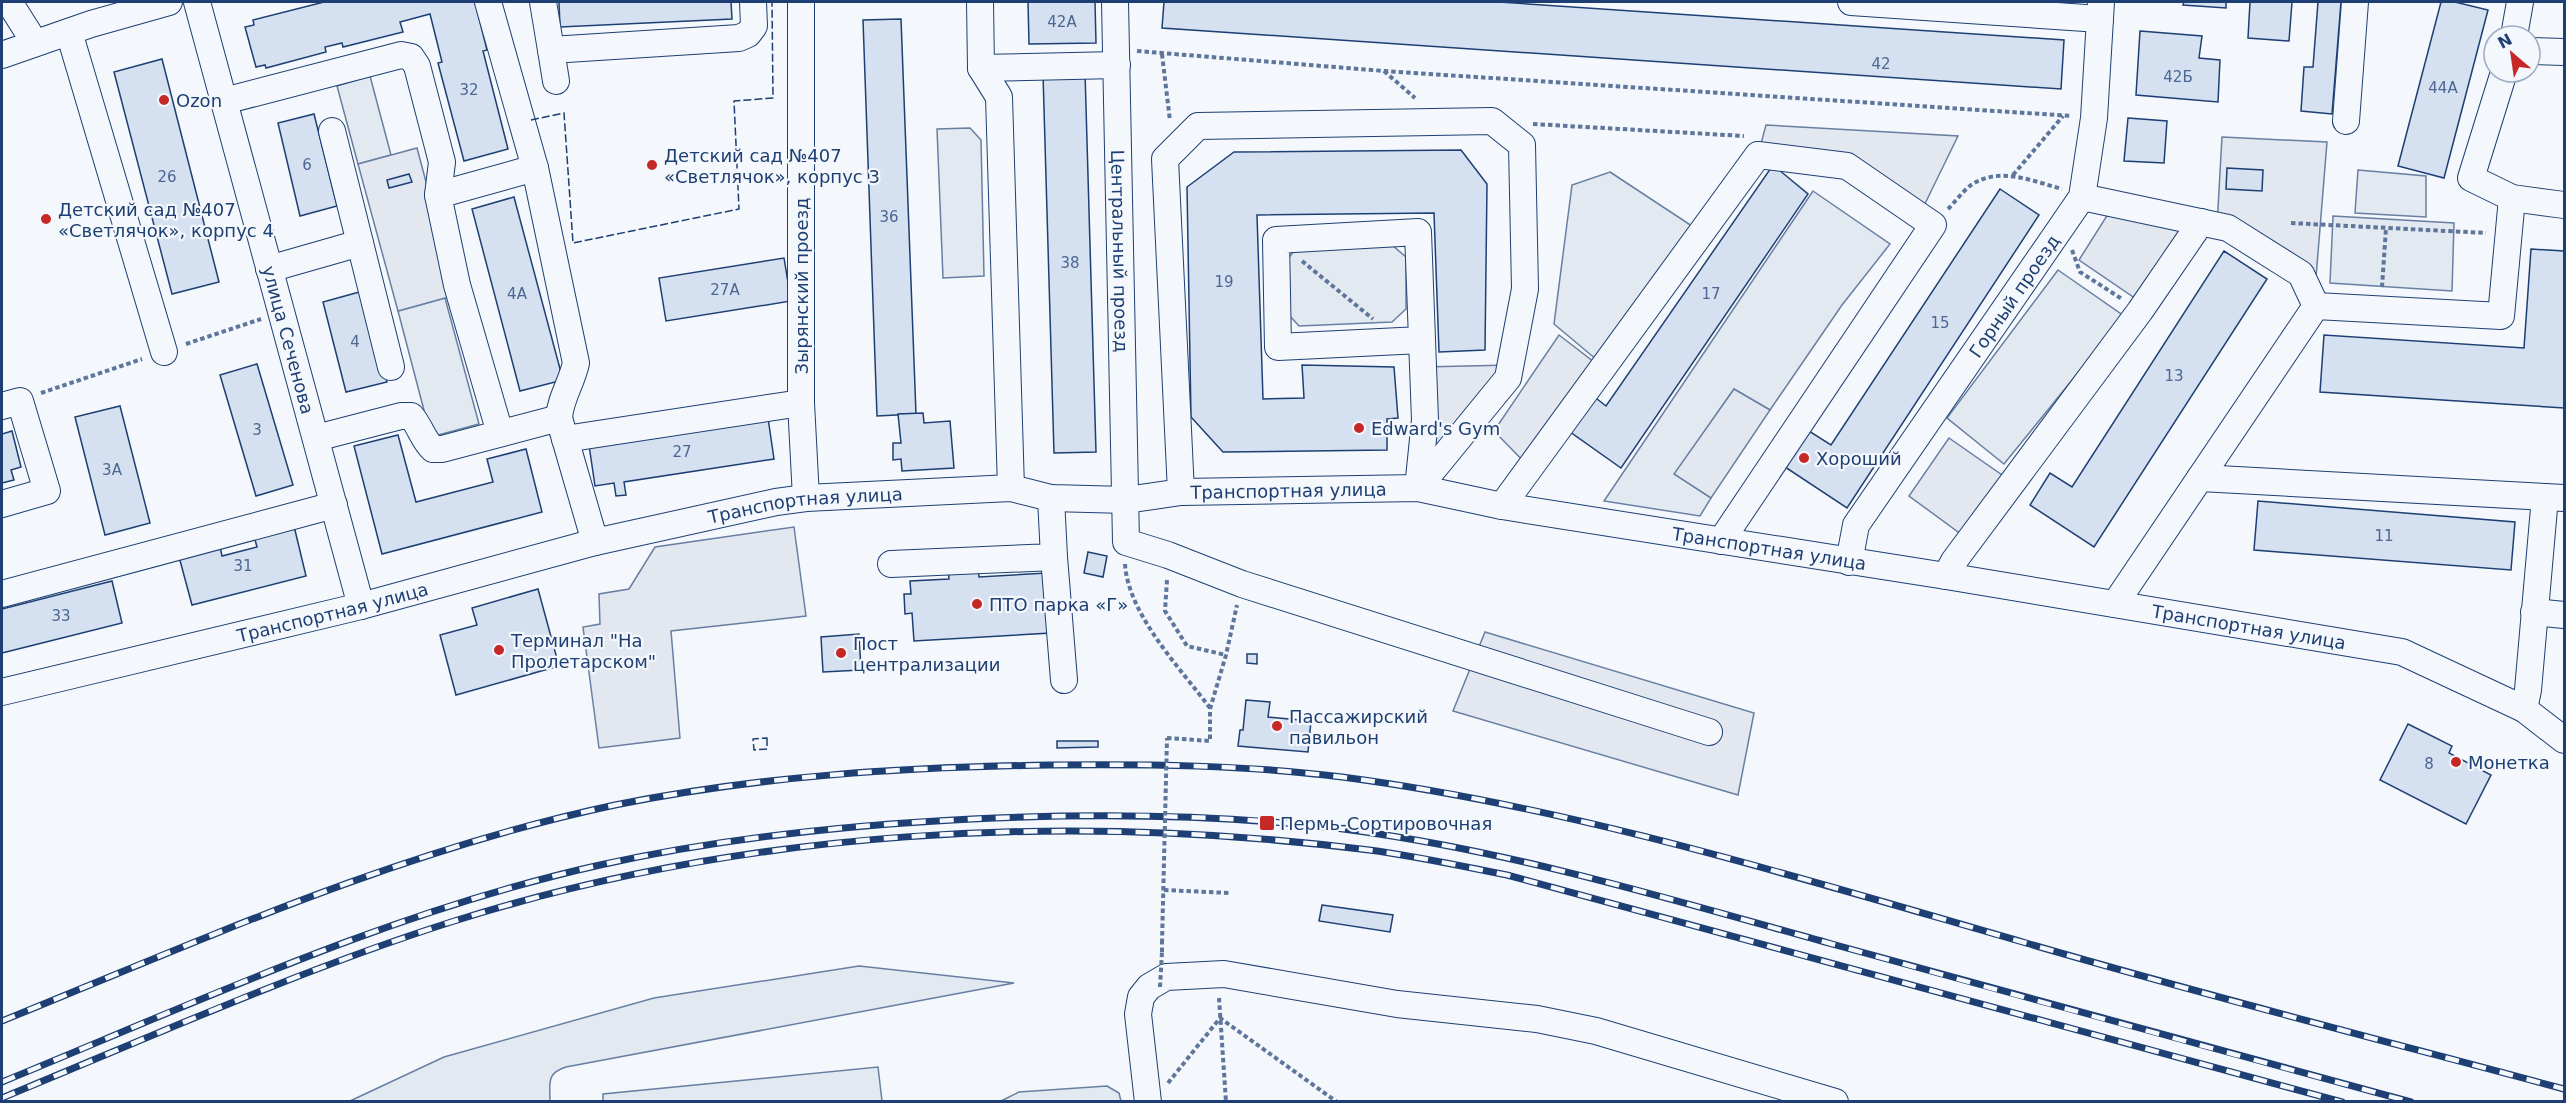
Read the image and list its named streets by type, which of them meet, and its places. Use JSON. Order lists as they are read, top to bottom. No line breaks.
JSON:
{"streets":{"street":["Центральный проезд","Зырянский проезд","Горный проезд","улица Сеченова","Транспортная улица"]},"crossings":[["Центральный проезд","Транспортная улица"],["Зырянский проезд","Транспортная улица"],["Горный проезд","Транспортная улица"],["улица Сеченова","Транспортная улица"]],"places":{"other":["Ozon","Детский сад №407 «Светлячок», корпус 3","Детский сад №407 «Светлячок», корпус 4","Edward's Gym","Хороший","ПТО парка «Г»","Терминал \"На Пролетарском\"","Пост централизации","Пассажирский павильон","Монетка"],"transit":["Пермь-Сортировочная"]},"house_numbers":["42А","42","42Б","44А","32","6","26","36","38","19","27А","4А","17","15","4","13","3","27","3А","11","31","33","8"],"north":"top left"}
